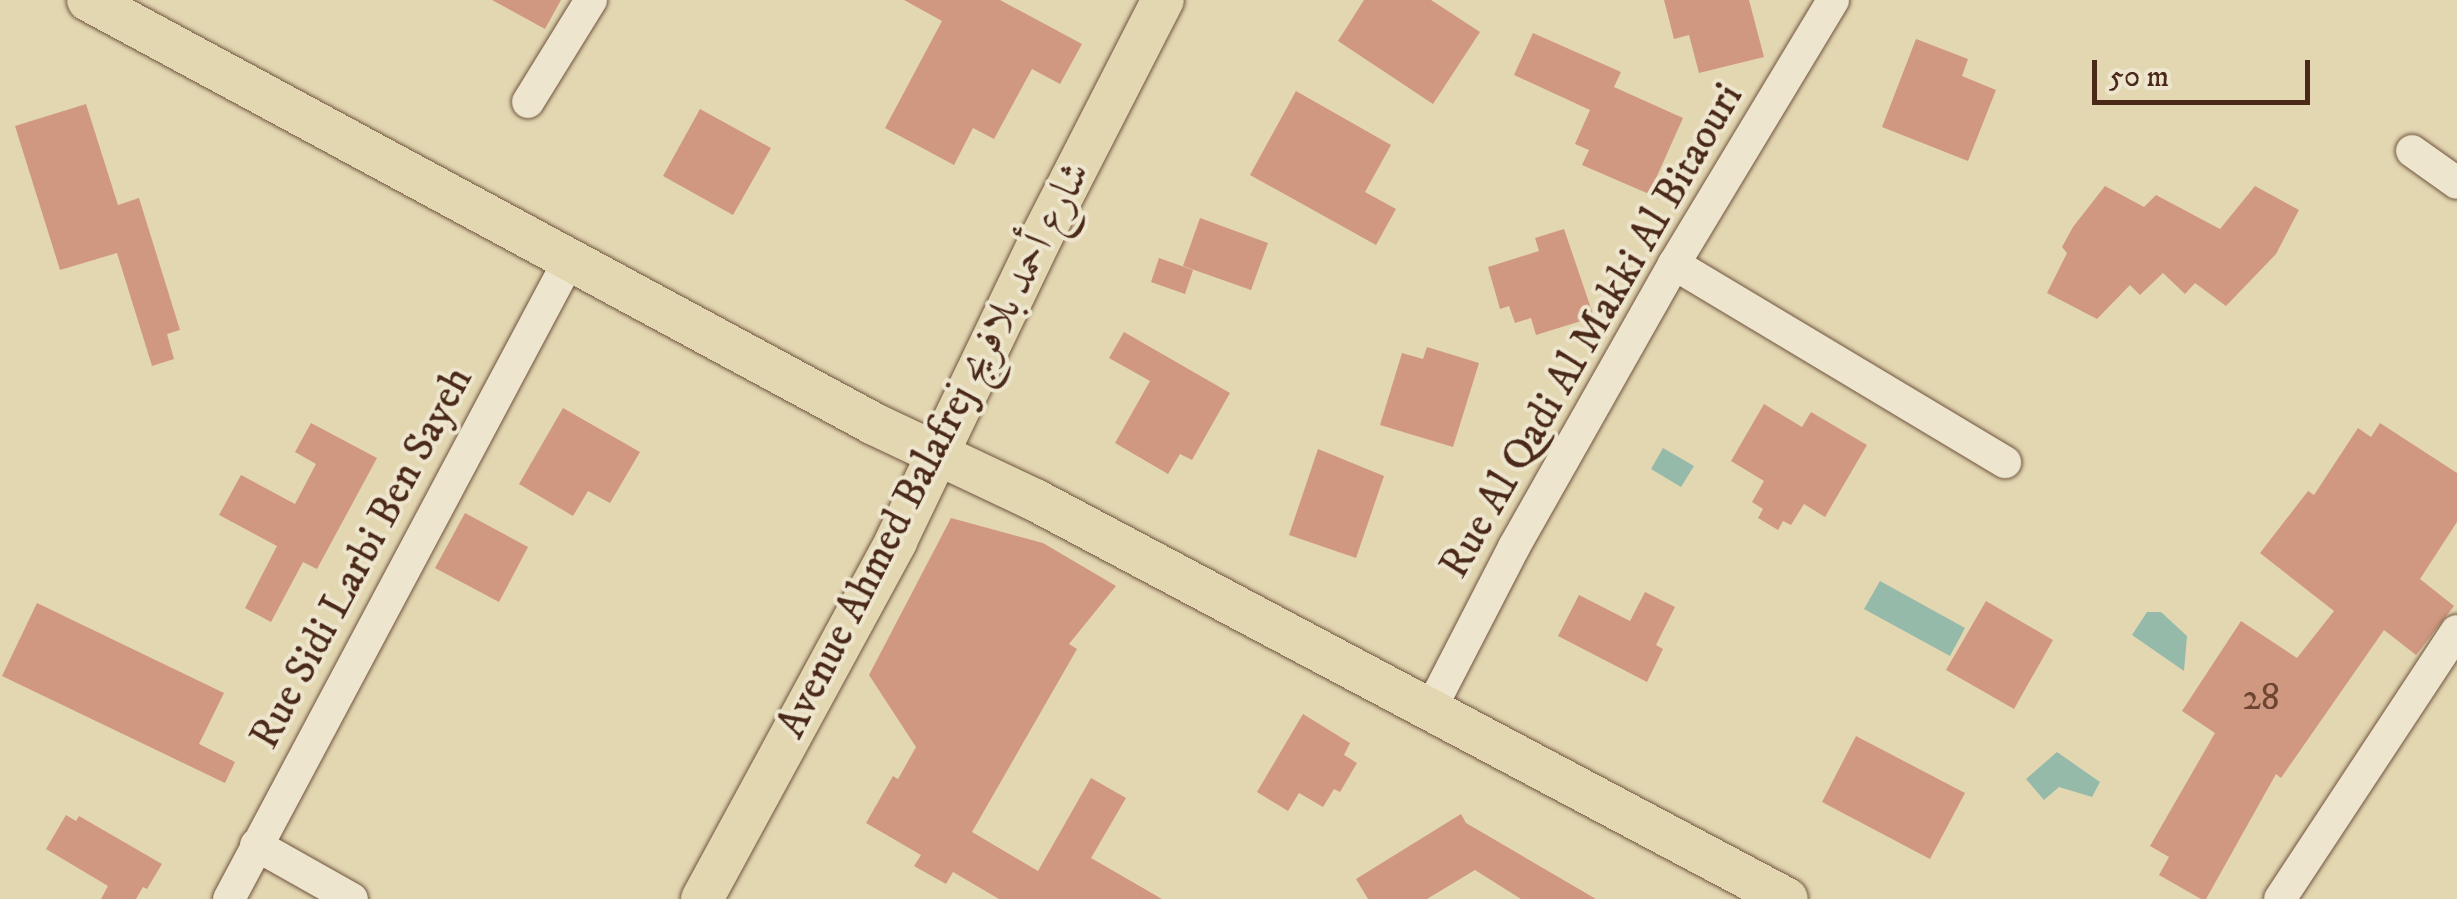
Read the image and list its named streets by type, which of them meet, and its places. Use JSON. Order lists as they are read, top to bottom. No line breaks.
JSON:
{"streets":{"main road":["Avenue Ahmed Balafrej شارع أحمد بلافريج"],"street":["Rue Al Qadi Al Makki Al Bitaouri","Rue Sidi Larbi Ben Sayeh"]},"house_numbers":["28"],"scale_bar":"50 m"}
